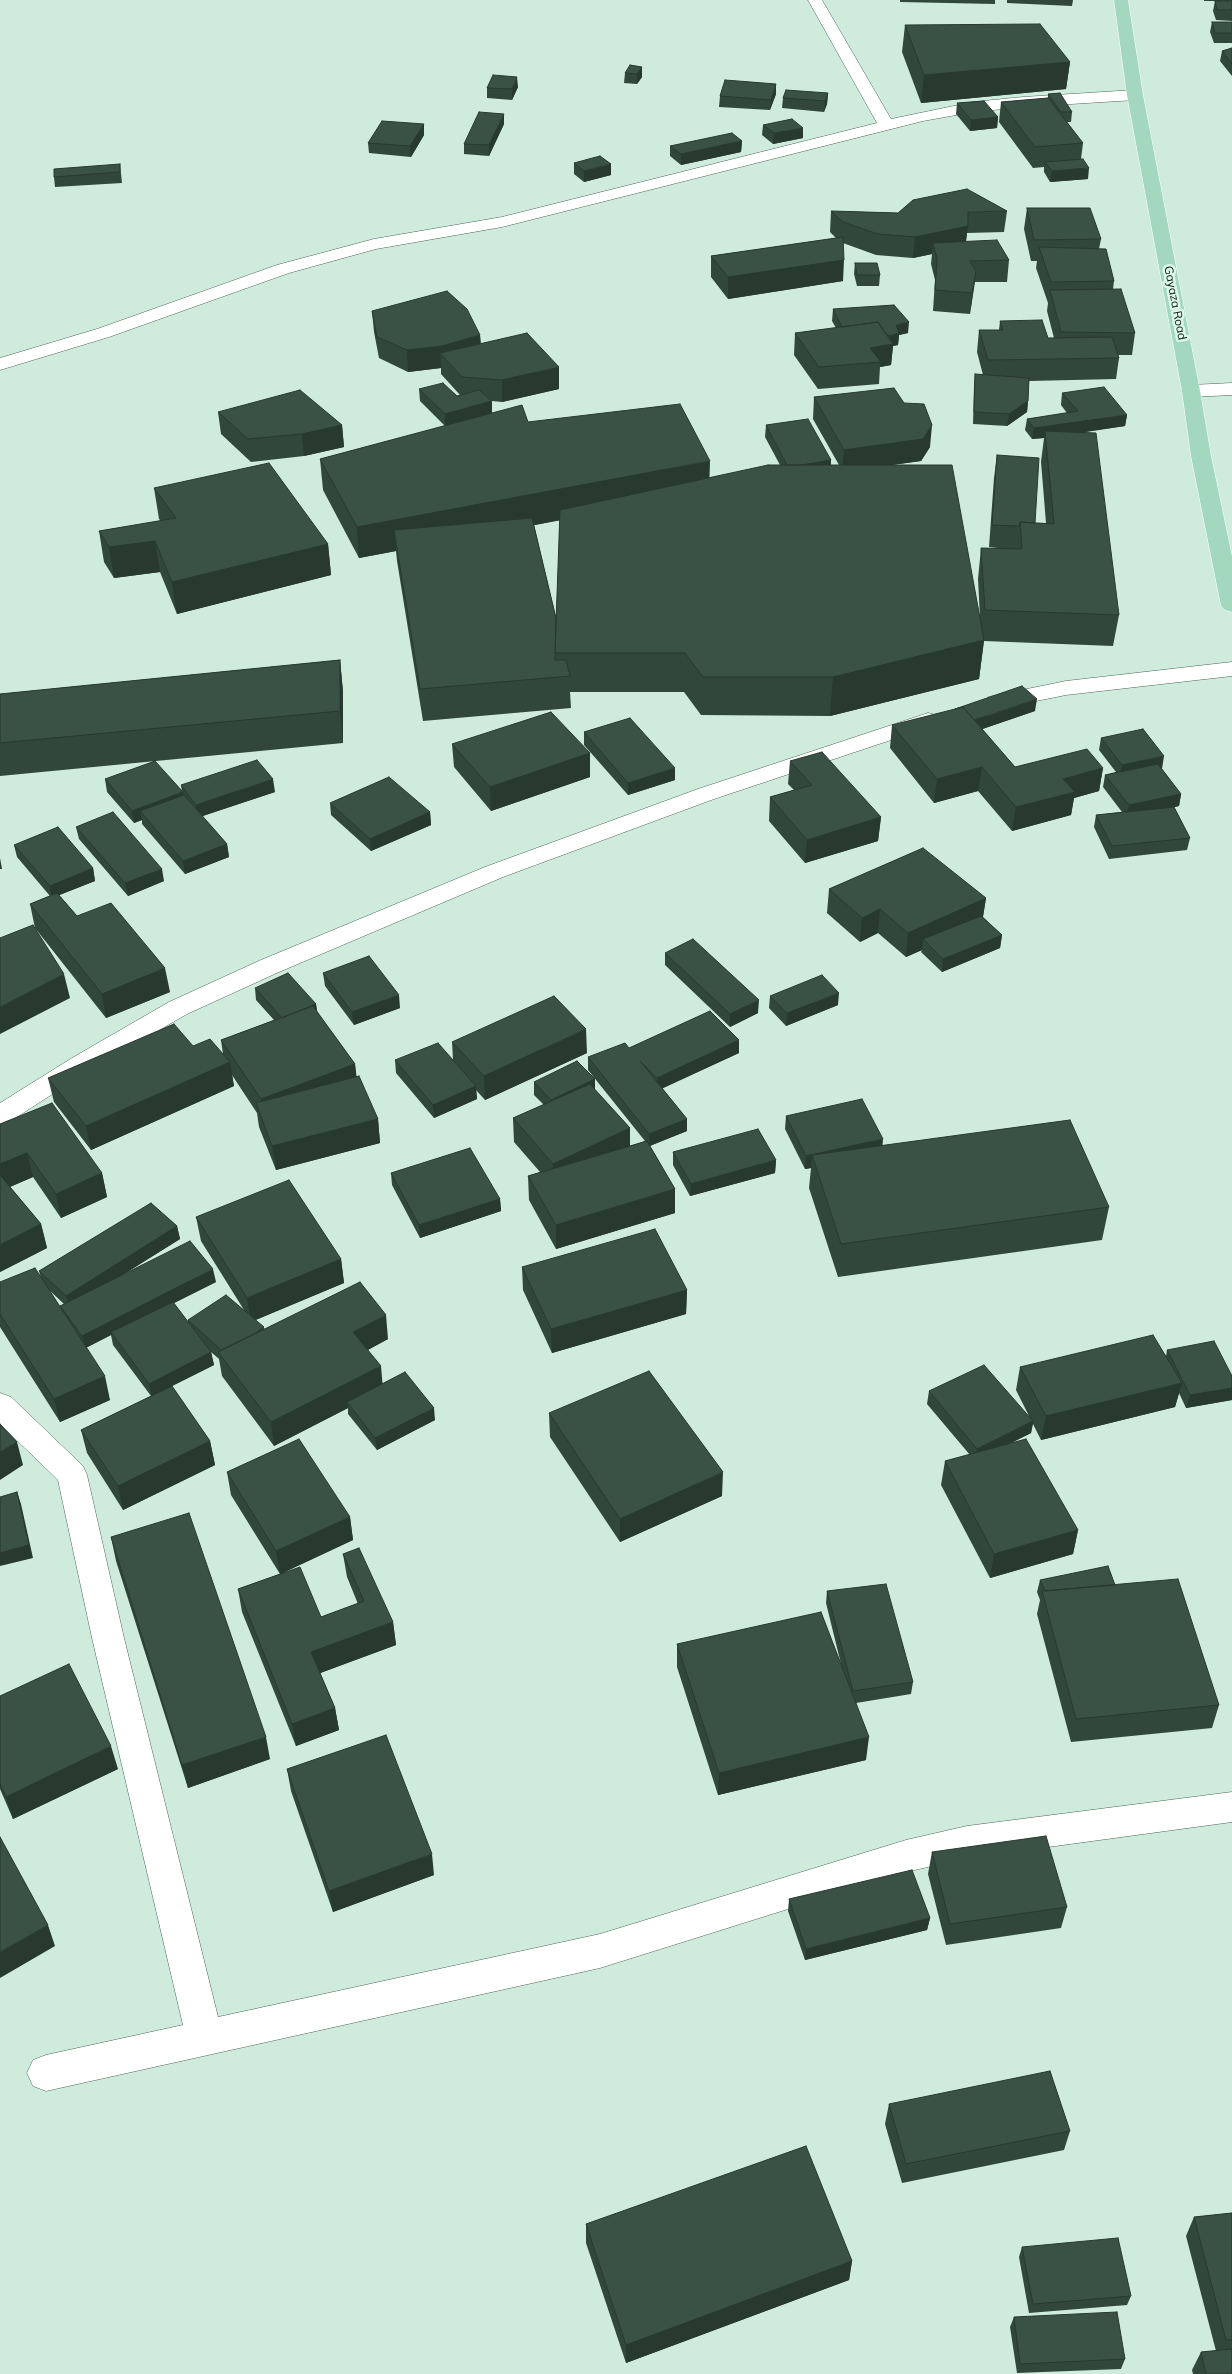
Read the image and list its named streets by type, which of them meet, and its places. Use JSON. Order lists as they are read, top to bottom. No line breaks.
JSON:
{"streets":{"main road":["Gayaza Road"]}}
